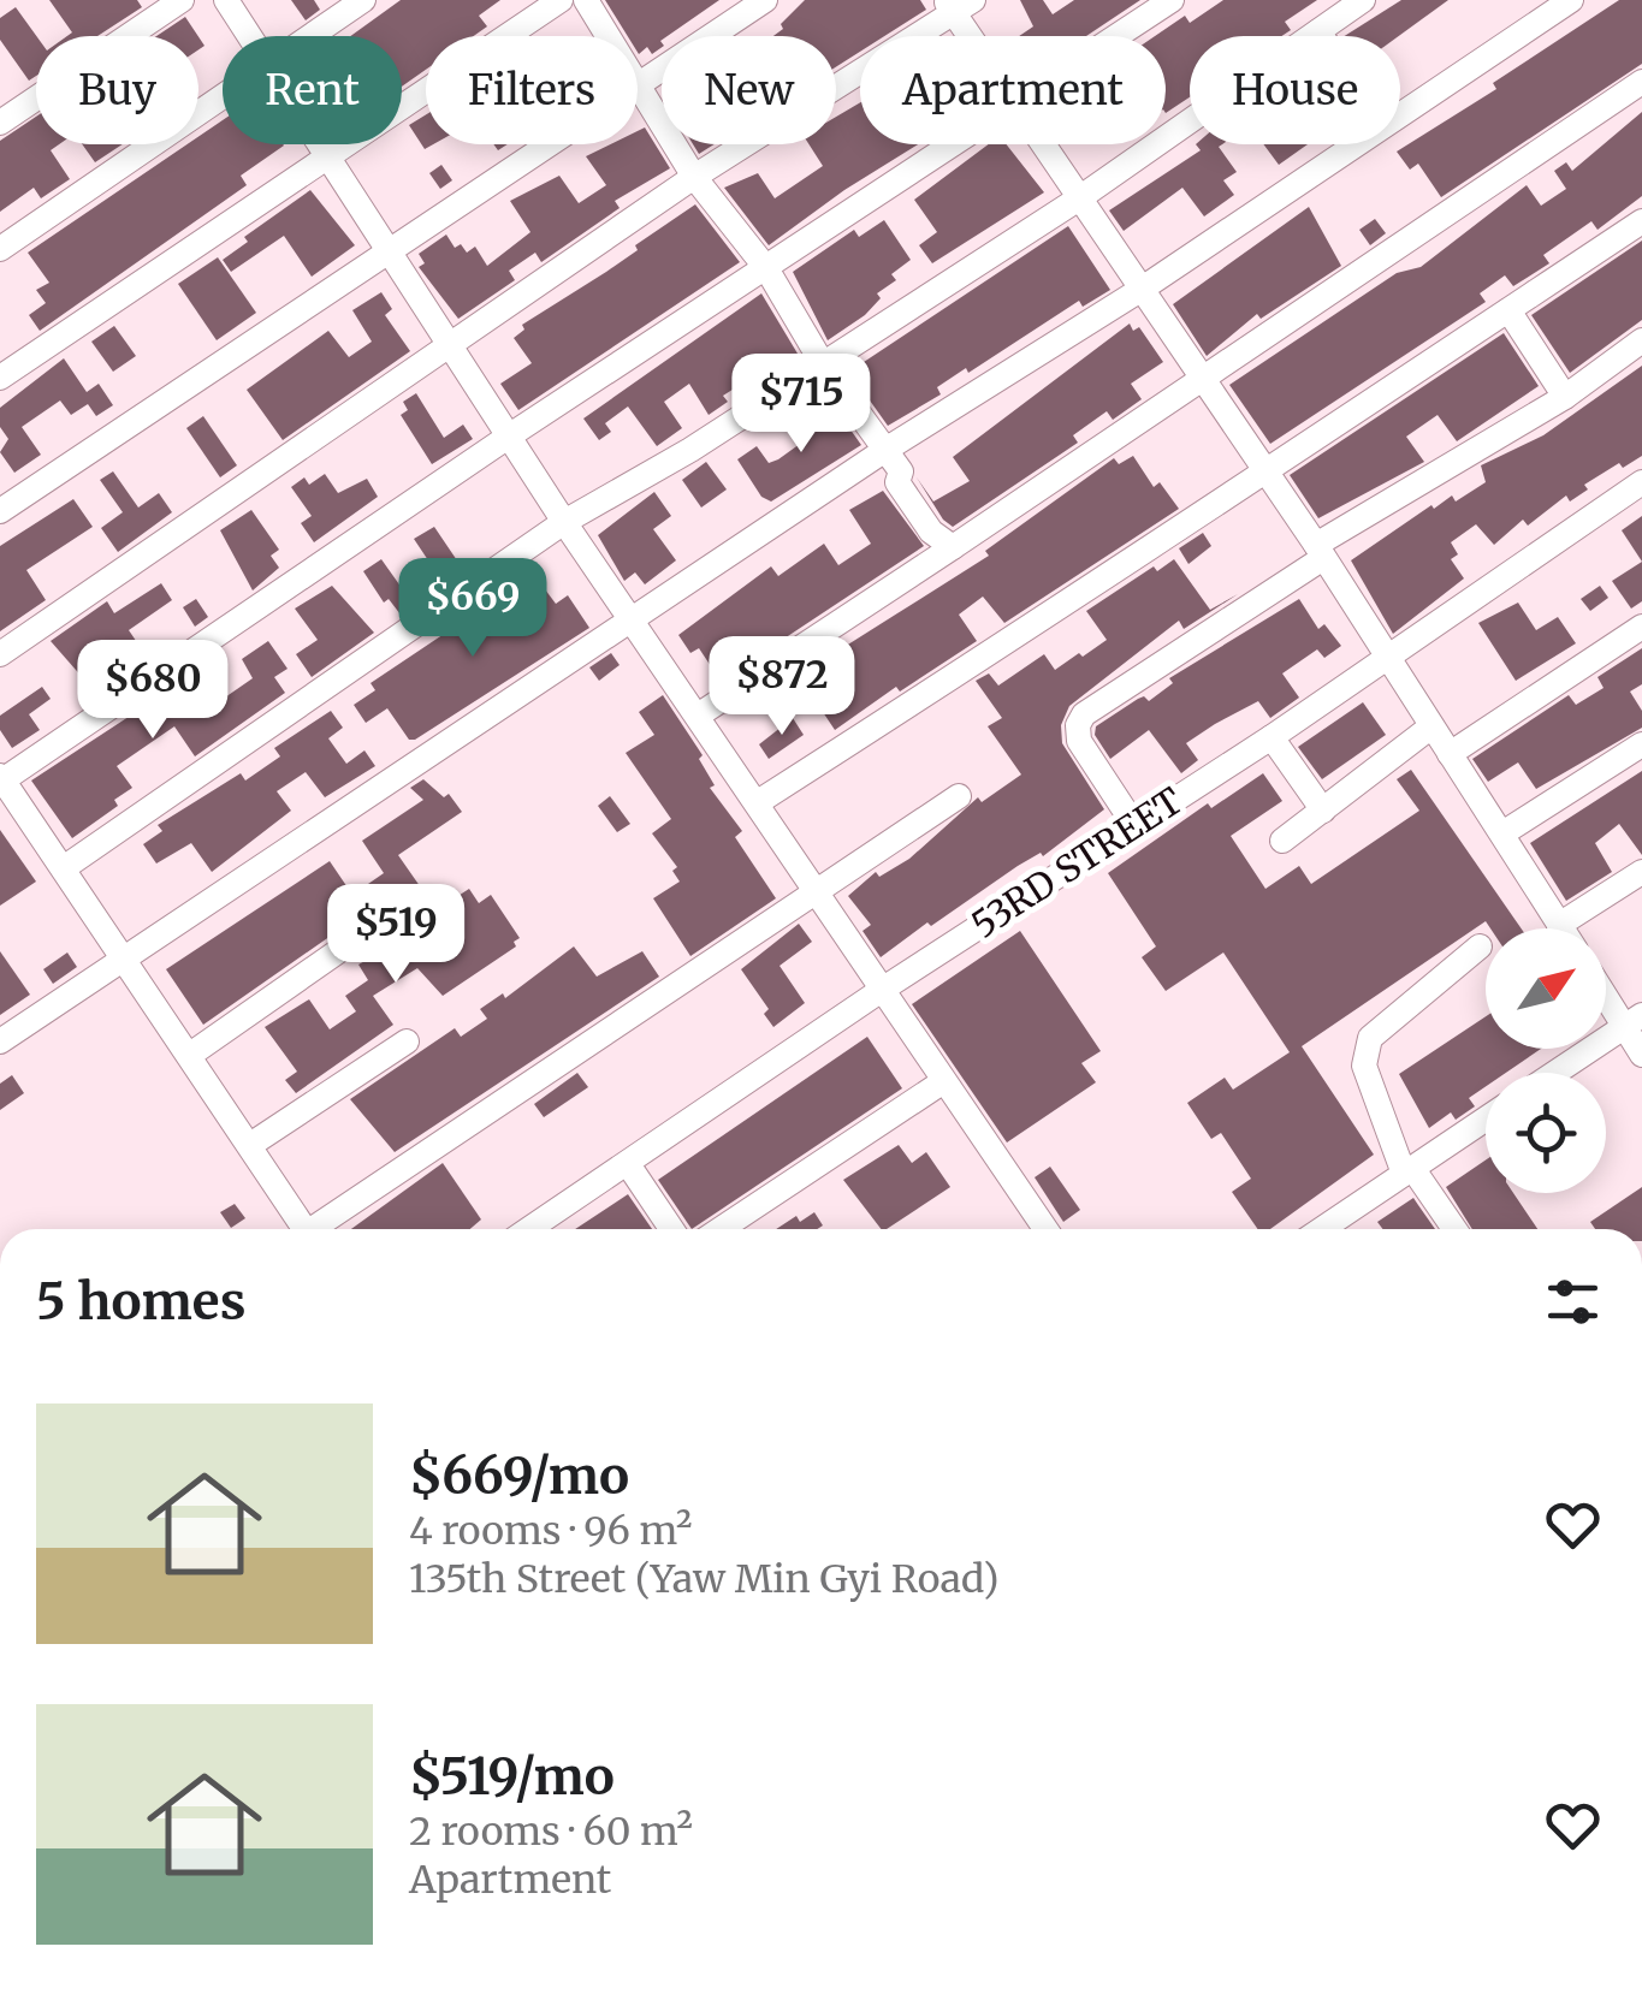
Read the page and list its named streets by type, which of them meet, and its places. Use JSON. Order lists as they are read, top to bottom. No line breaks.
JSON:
{"streets":{"street":["53RD STREET"]},"north":"top right","page":{"chip":["Buy","Rent","Filters","New","Apartment","House"],"price":["$715","$669","$872","$680","$519"],"heading":"5 homes","list":[{"name":"$669/mo","note":"4 rooms · 96 m² · 135th Street (Yaw Min Gyi Road)"},{"name":"$519/mo","note":"2 rooms · 60 m² · Apartment"}]}}
